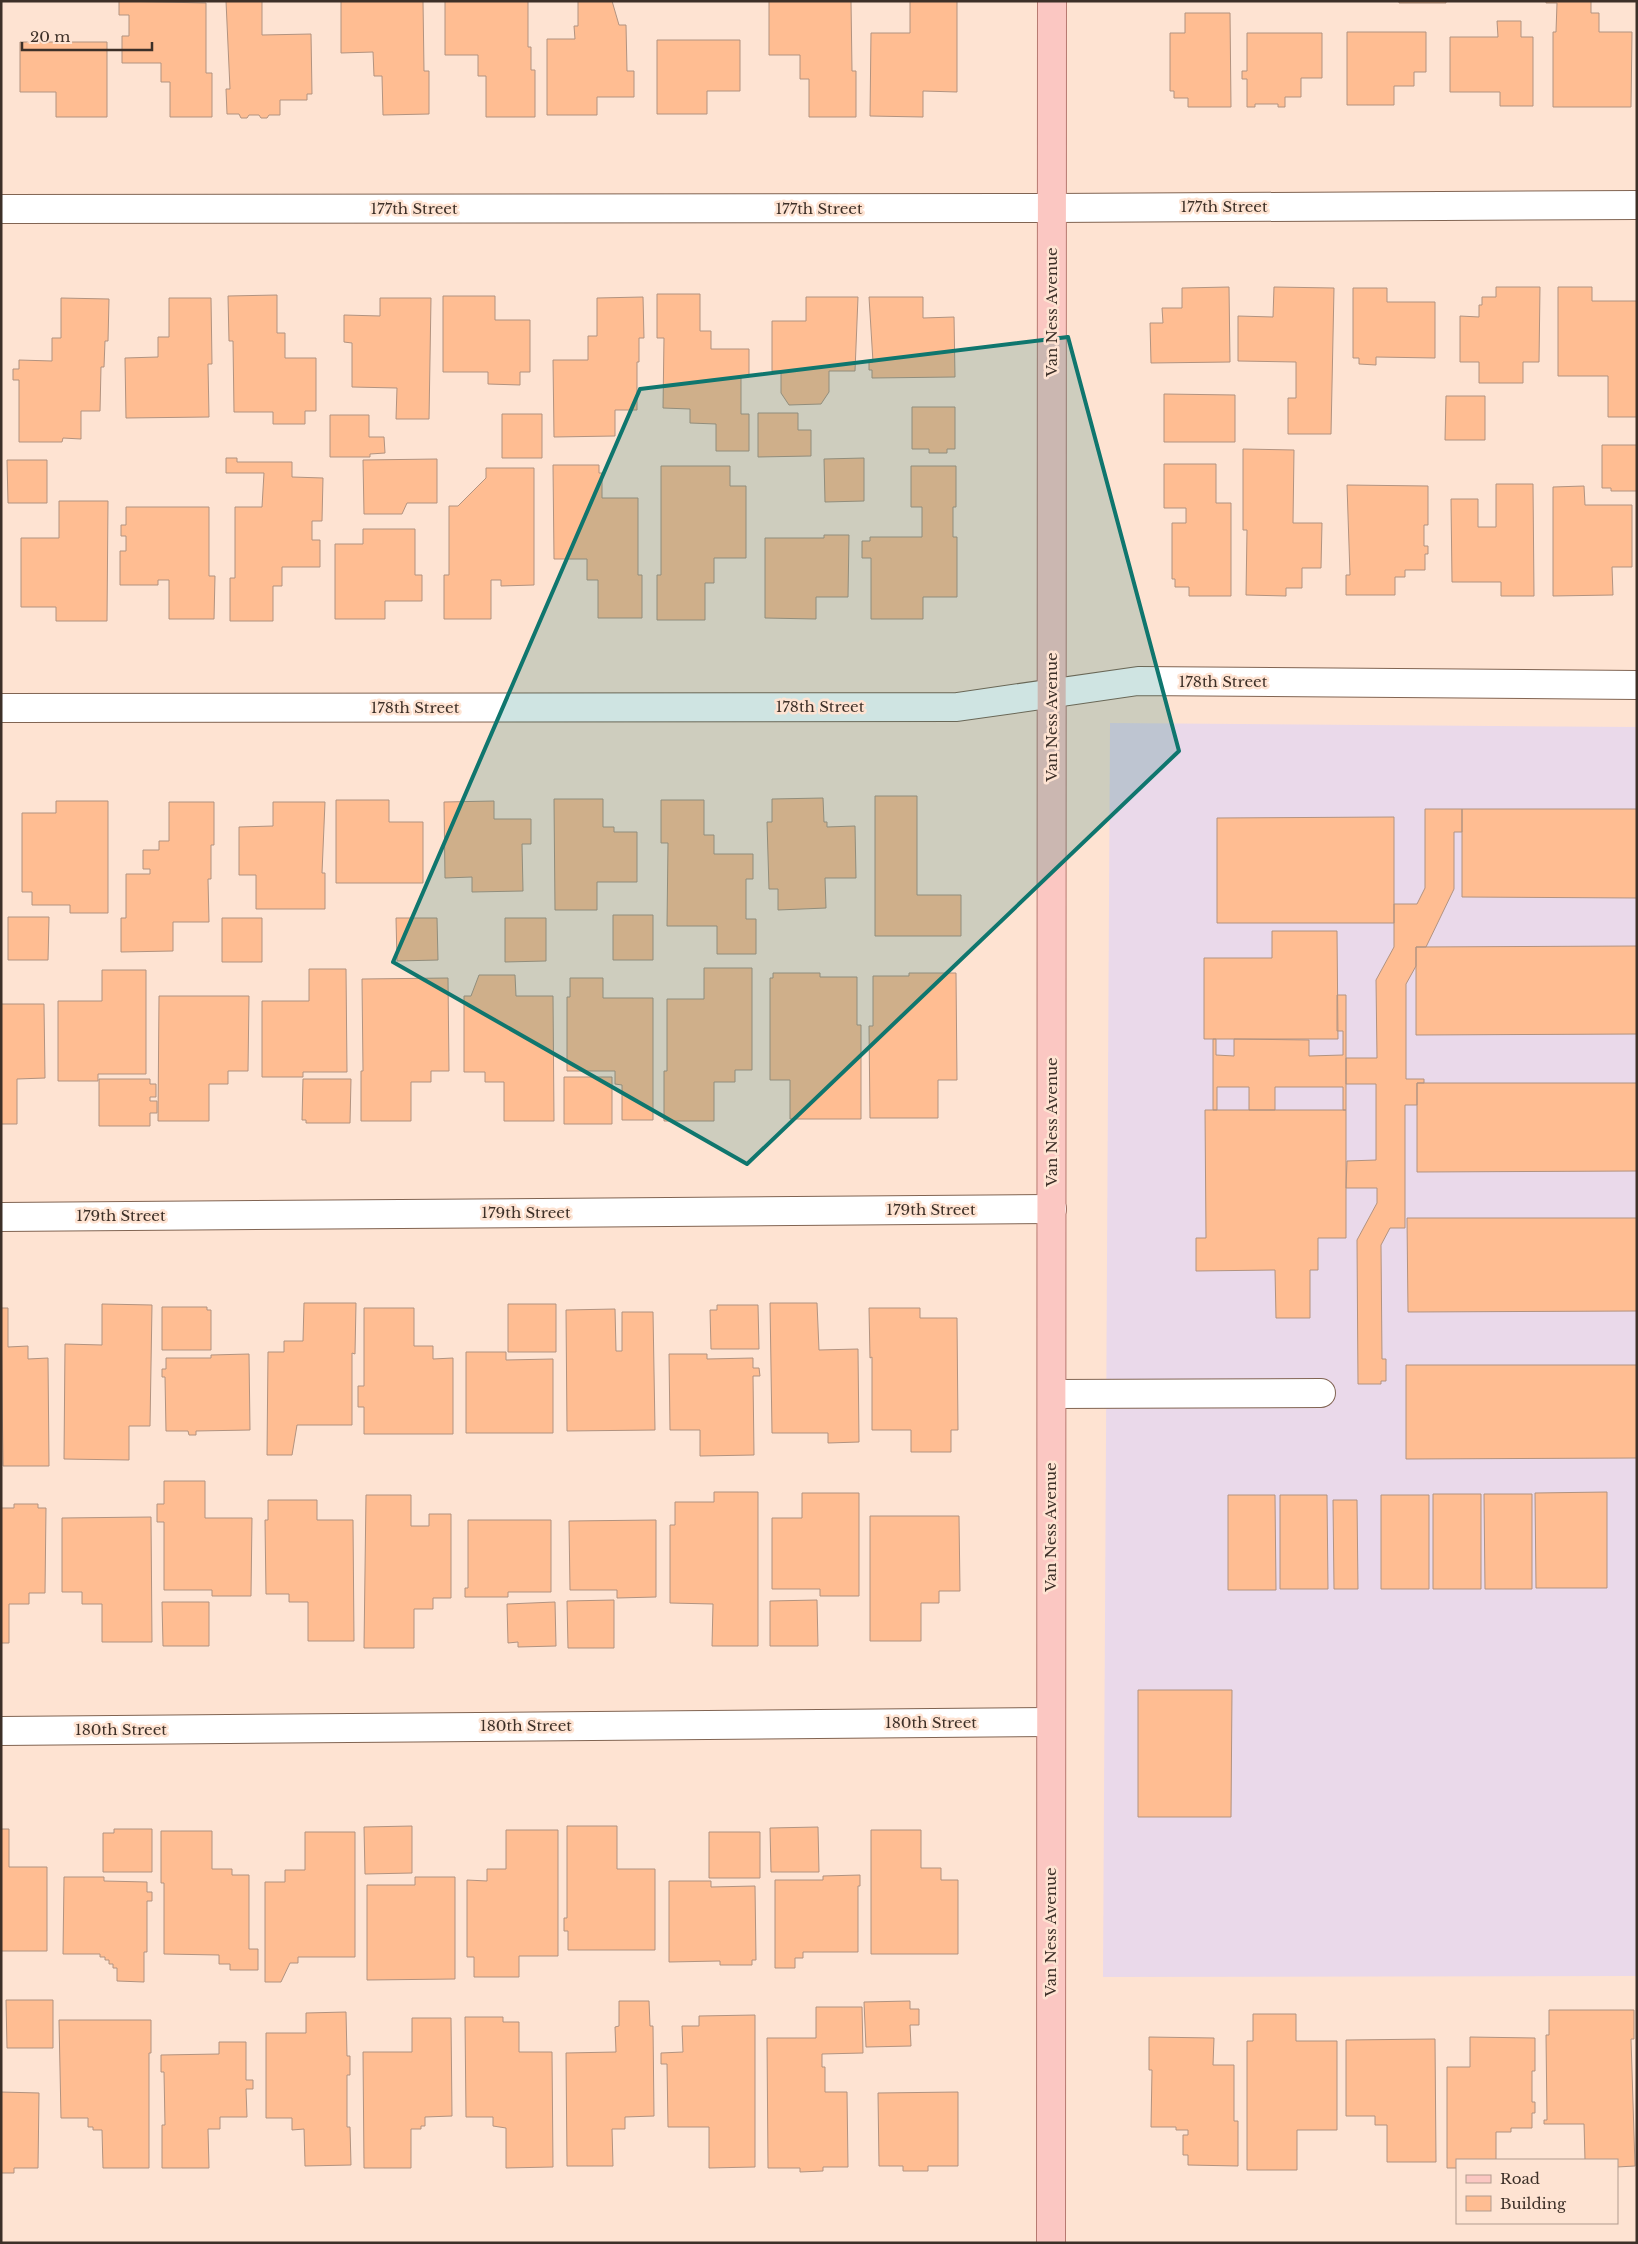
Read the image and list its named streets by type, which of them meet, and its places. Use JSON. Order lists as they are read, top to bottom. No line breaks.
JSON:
{"streets":{"main road":["Van Ness Avenue"],"street":["177th Street","178th Street","179th Street","180th Street"]},"crossings":[["177th Street","Van Ness Avenue"],["Van Ness Avenue","178th Street"],["Van Ness Avenue","179th Street"],["Van Ness Avenue","180th Street"]],"legend":["Road","Building"],"scale_bar":"20 m"}
